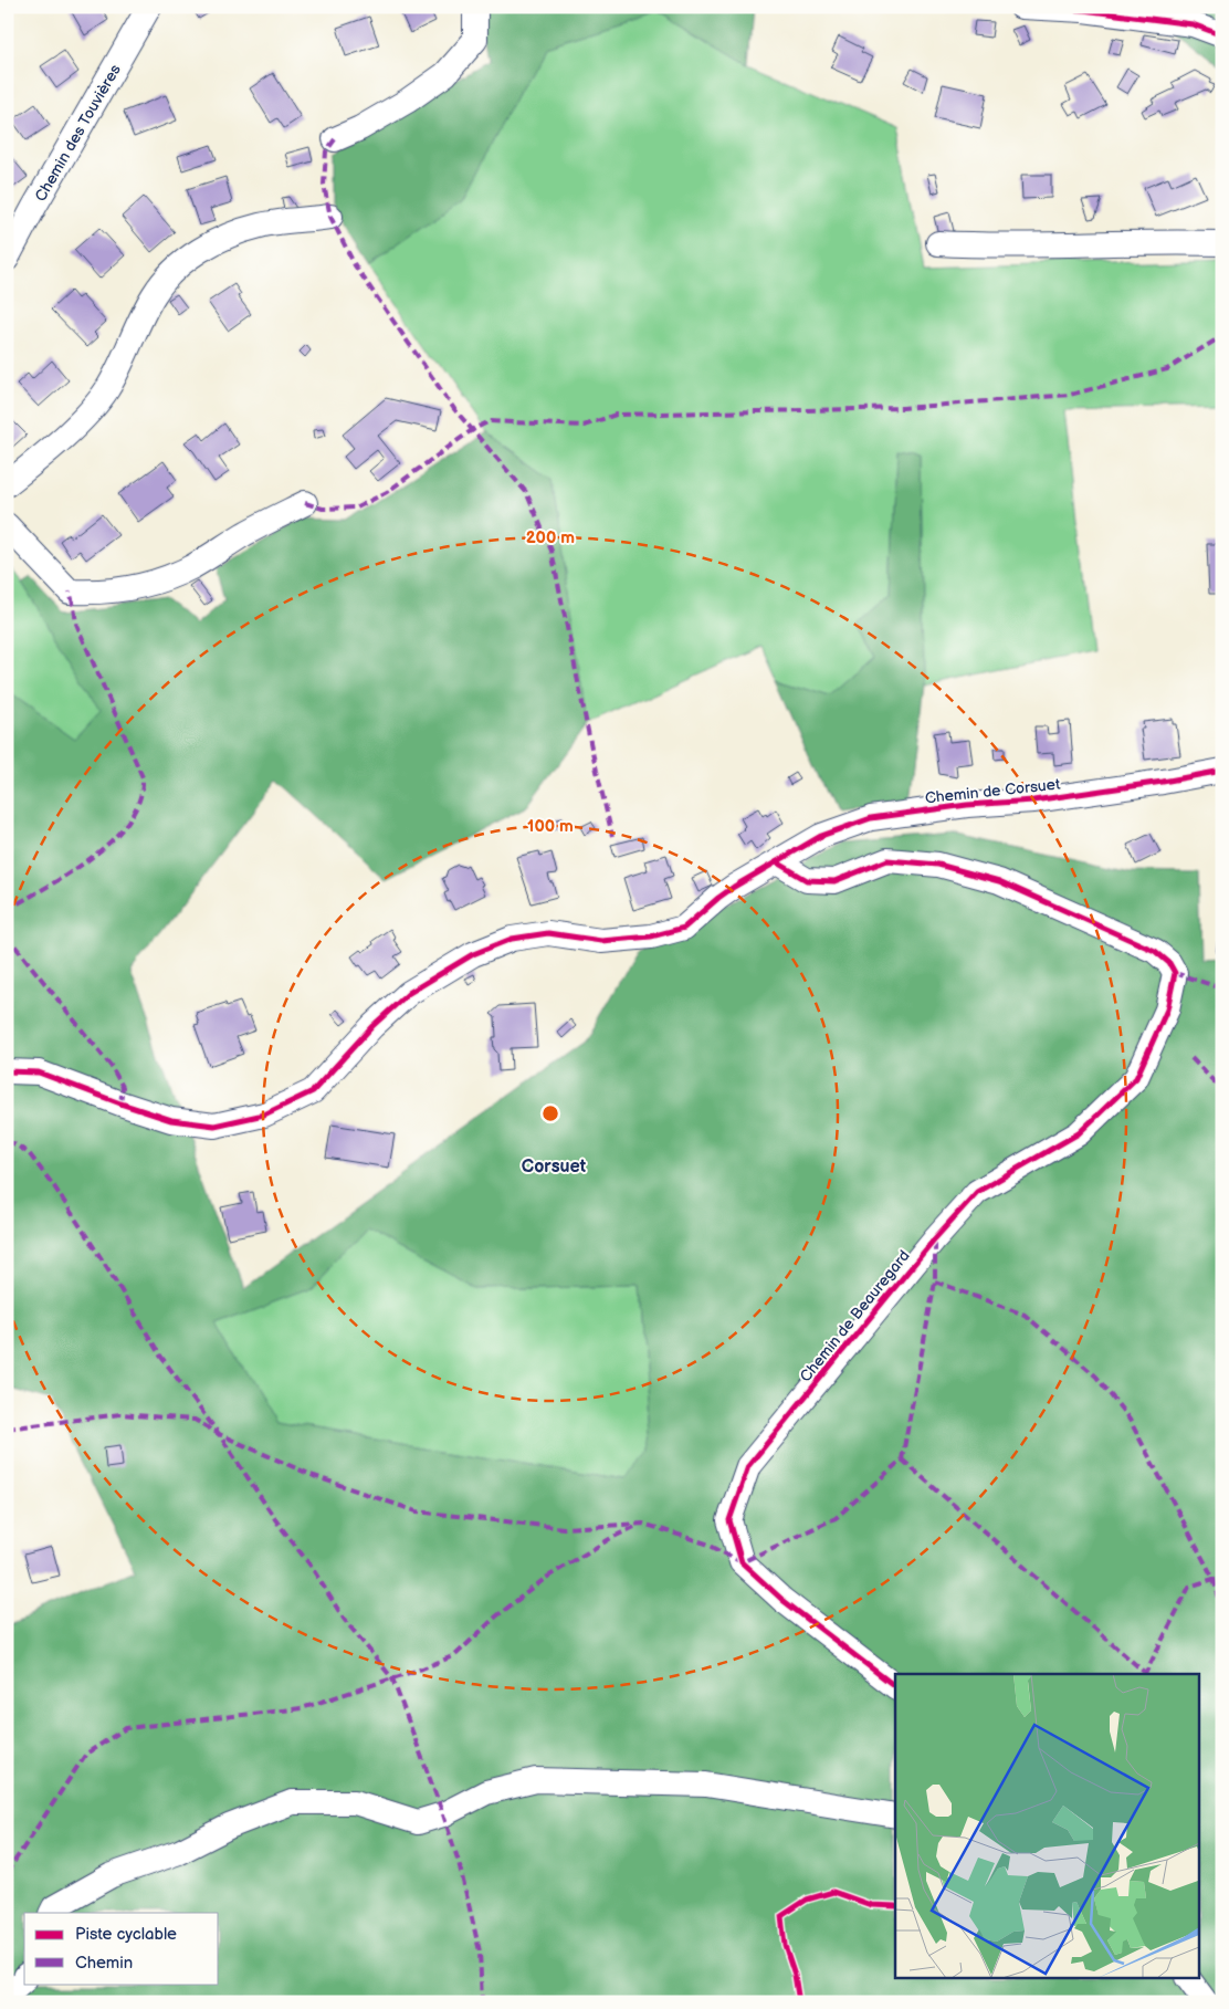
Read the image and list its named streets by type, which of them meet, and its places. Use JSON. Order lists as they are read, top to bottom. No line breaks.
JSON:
{"streets":{"street":["Chemin des Touvières","Chemin de Corsuet","Chemin de Beauregard"]},"crossings":[["Chemin de Corsuet","Chemin de Beauregard"]],"districts":["Corsuet"],"legend":["Piste cyclable","Chemin"],"rings":["200 m","100 m"]}
